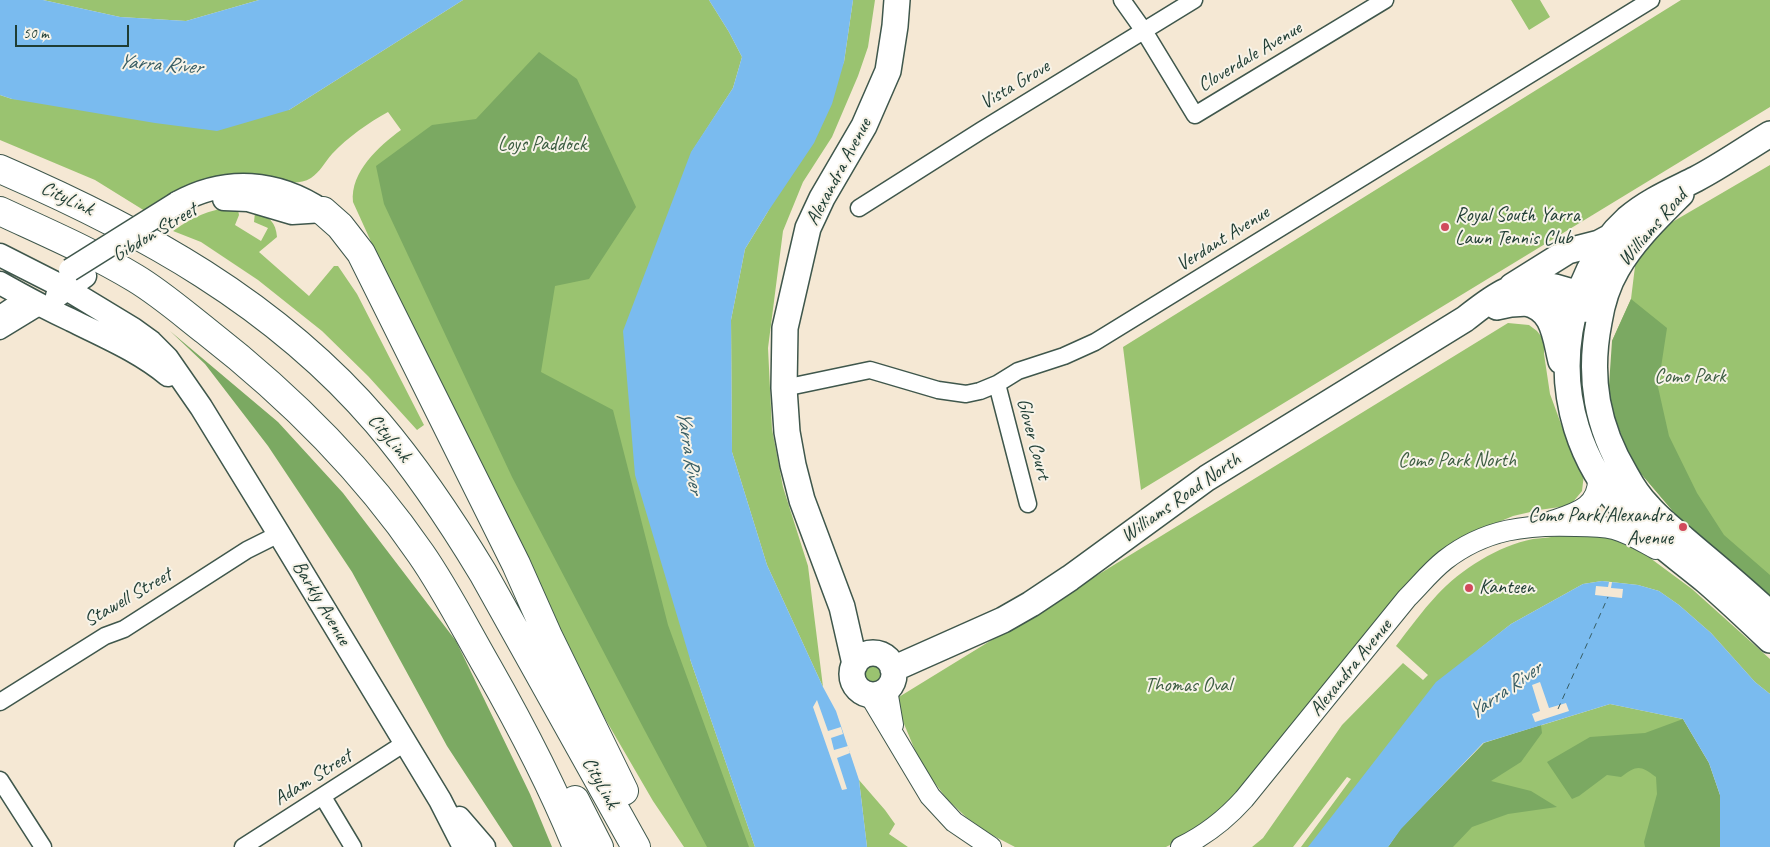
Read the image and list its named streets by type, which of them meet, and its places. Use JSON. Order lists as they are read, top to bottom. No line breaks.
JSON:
{"streets":{"highway":["CityLink"],"main road":["Alexandra Avenue","Williams Road","Gibdon Street","Williams Road North","Barkly Avenue"],"street":["Cloverdale Avenue","Vista Grove","Verdant Avenue","Glover Court","Stawell Street","Adam Street"]},"crossings":[["Cloverdale Avenue","Vista Grove"],["Alexandra Avenue","Williams Road"],["Alexandra Avenue","Verdant Avenue"],["Alexandra Avenue","Williams Road North"],["Williams Road","Williams Road North"],["Gibdon Street","Barkly Avenue"],["Verdant Avenue","Glover Court"],["Stawell Street","Barkly Avenue"],["Barkly Avenue","Adam Street"]],"water":["Yarra River"],"parks":["Loys Paddock","Como Park","Como Park North","Thomas Oval"],"places":["Royal South Yarra Lawn Tennis Club","Como Park/Alexandra Avenue","Kanteen"],"scale_bar":"50 m"}
